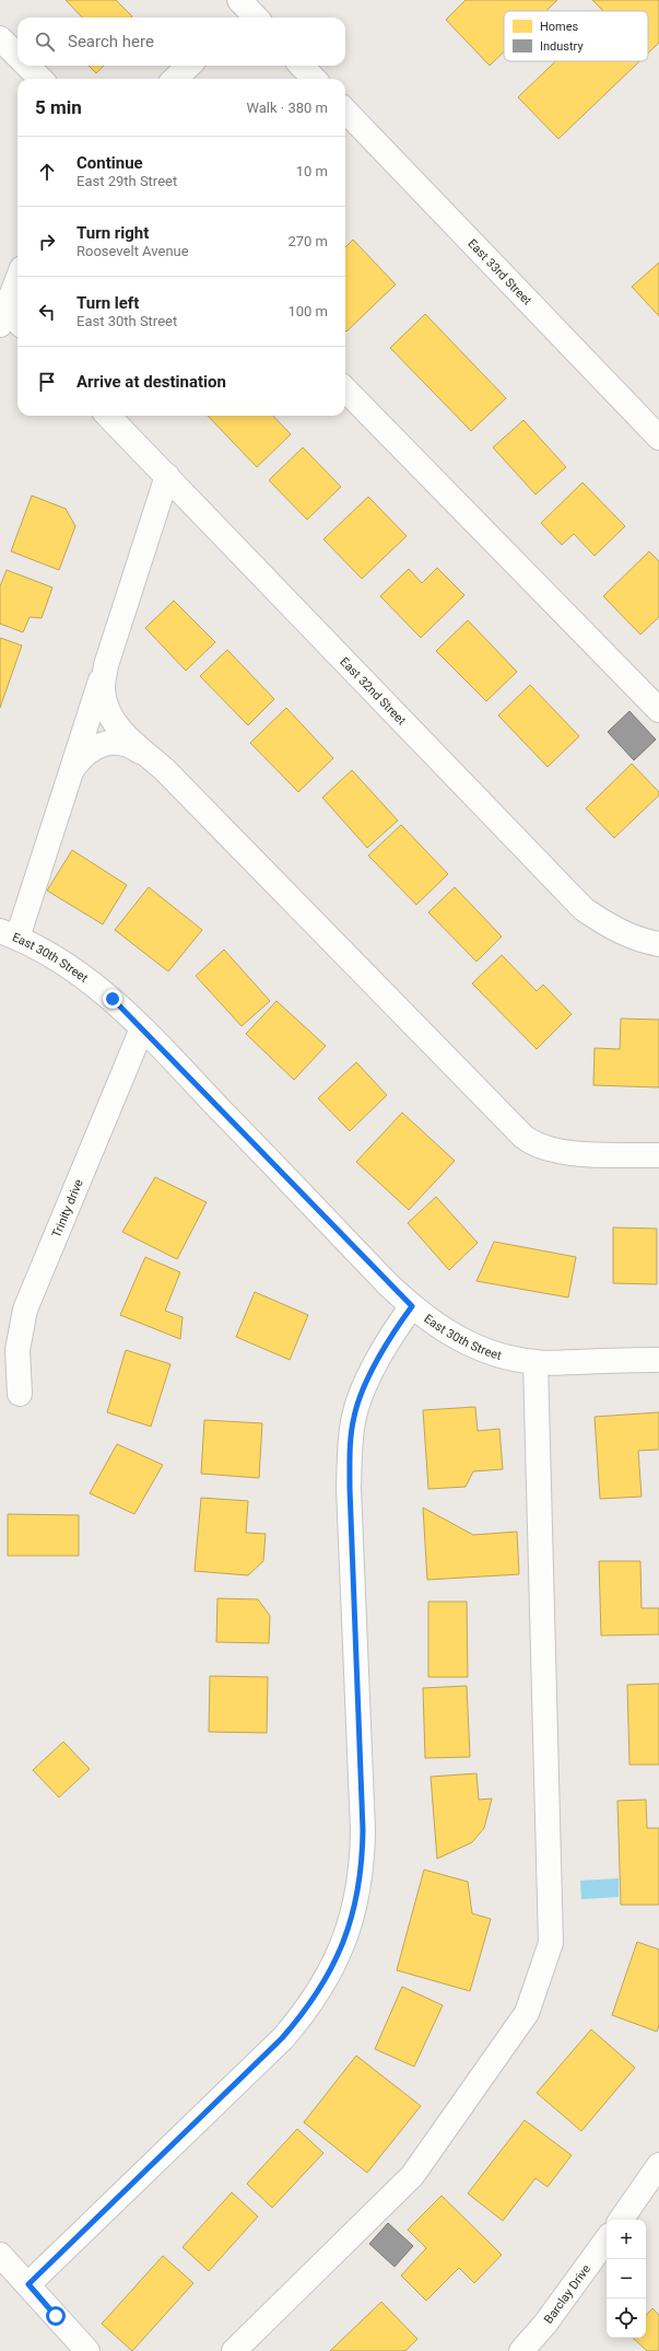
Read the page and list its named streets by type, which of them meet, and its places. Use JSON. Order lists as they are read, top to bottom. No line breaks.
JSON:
{"streets":{"street":["East 33rd Street","East 32nd Street","East 30th Street","Trinity drive","Barclay Drive"]},"crossings":[["East 30th Street","Trinity drive"]],"legend":["Homes","Industry"],"page":{"search":"Search here","heading":["5 min","Walk · 380 m"],"list":[["Continue","East 29th Street","10 m"],["Turn right","Roosevelt Avenue","270 m"],["Turn left","East 30th Street","100 m"],"Arrive at destination"],"map_buttons":["+","−"]}}
